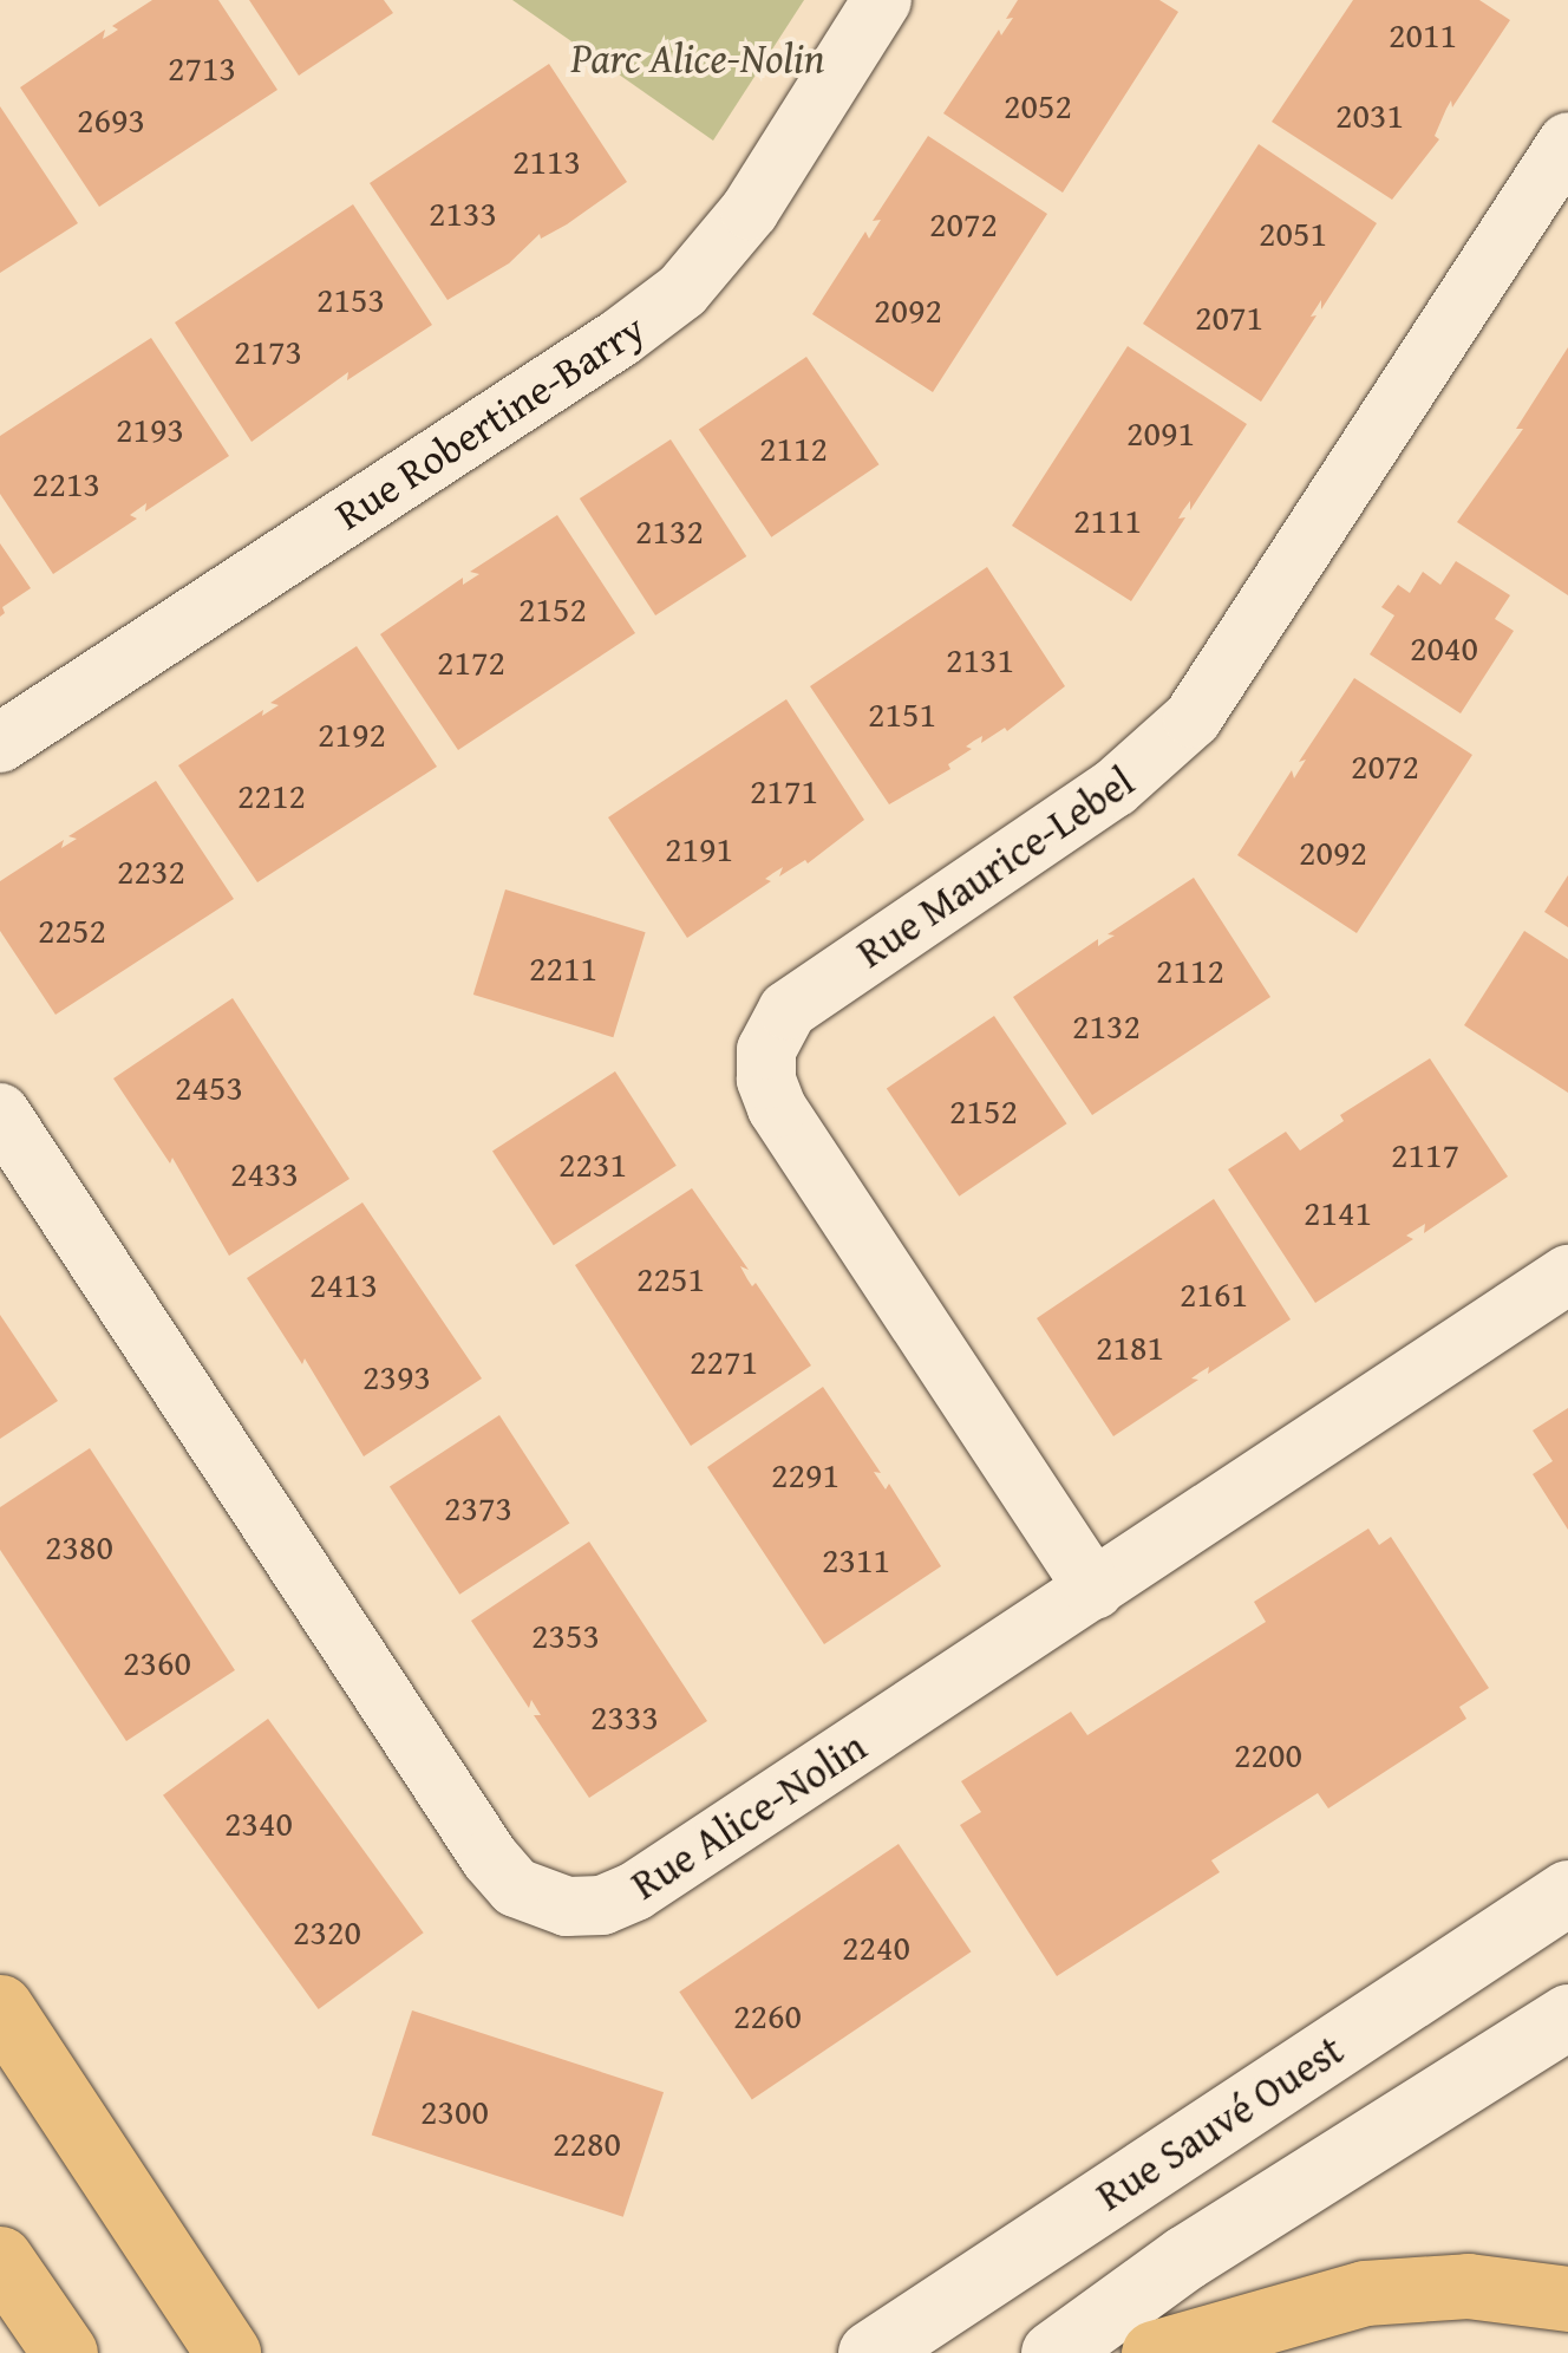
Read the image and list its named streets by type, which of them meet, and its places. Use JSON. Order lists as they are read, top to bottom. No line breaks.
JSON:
{"streets":{"main road":["Rue Sauvé Ouest"],"street":["Rue Robertine-Barry","Rue Maurice-Lebel","Rue Alice-Nolin"]},"crossings":[["Rue Maurice-Lebel","Rue Alice-Nolin"]],"parks":["Parc Alice-Nolin"],"house_numbers":["2011","2713","2052","2031","2693","2113","2133","2072","2051","2153","2092","2071","2173","2193","2091","2112","2213","2111","2132","2152","2040","2131","2172","2151","2192","2072","2171","2212","2191","2092","2232","2252","2211","2112","2132","2453","2152","2117","2231","2433","2141","2251","2413","2161","2181","2271","2393","2291","2373","2380","2311","2353","2360","2333","2200","2340","2320","2240","2260","2300","2280"]}
